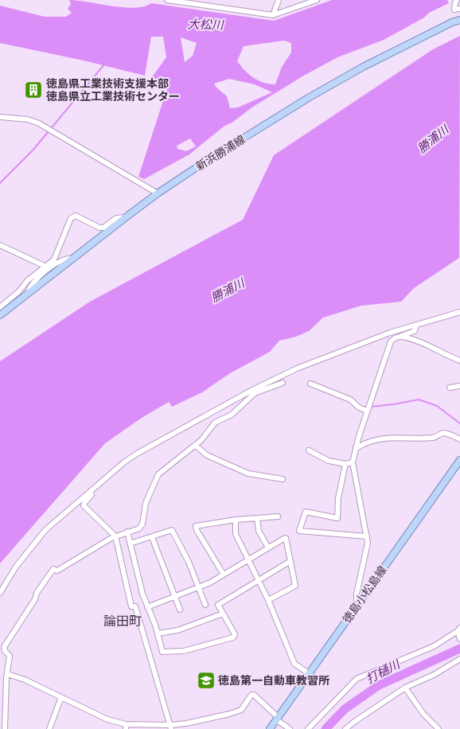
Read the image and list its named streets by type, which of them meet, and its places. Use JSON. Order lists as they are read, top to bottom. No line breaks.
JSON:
{"streets":{"main road":["新浜勝浦線","徳島小松島線"]},"districts":["論田町"],"water":["大松川","勝浦川","打樋川"],"places":{"building":["徳島県工業技術支援本部 徳島県立工業技術センター"],"school or university":["徳島第一自動車教習所"]}}
